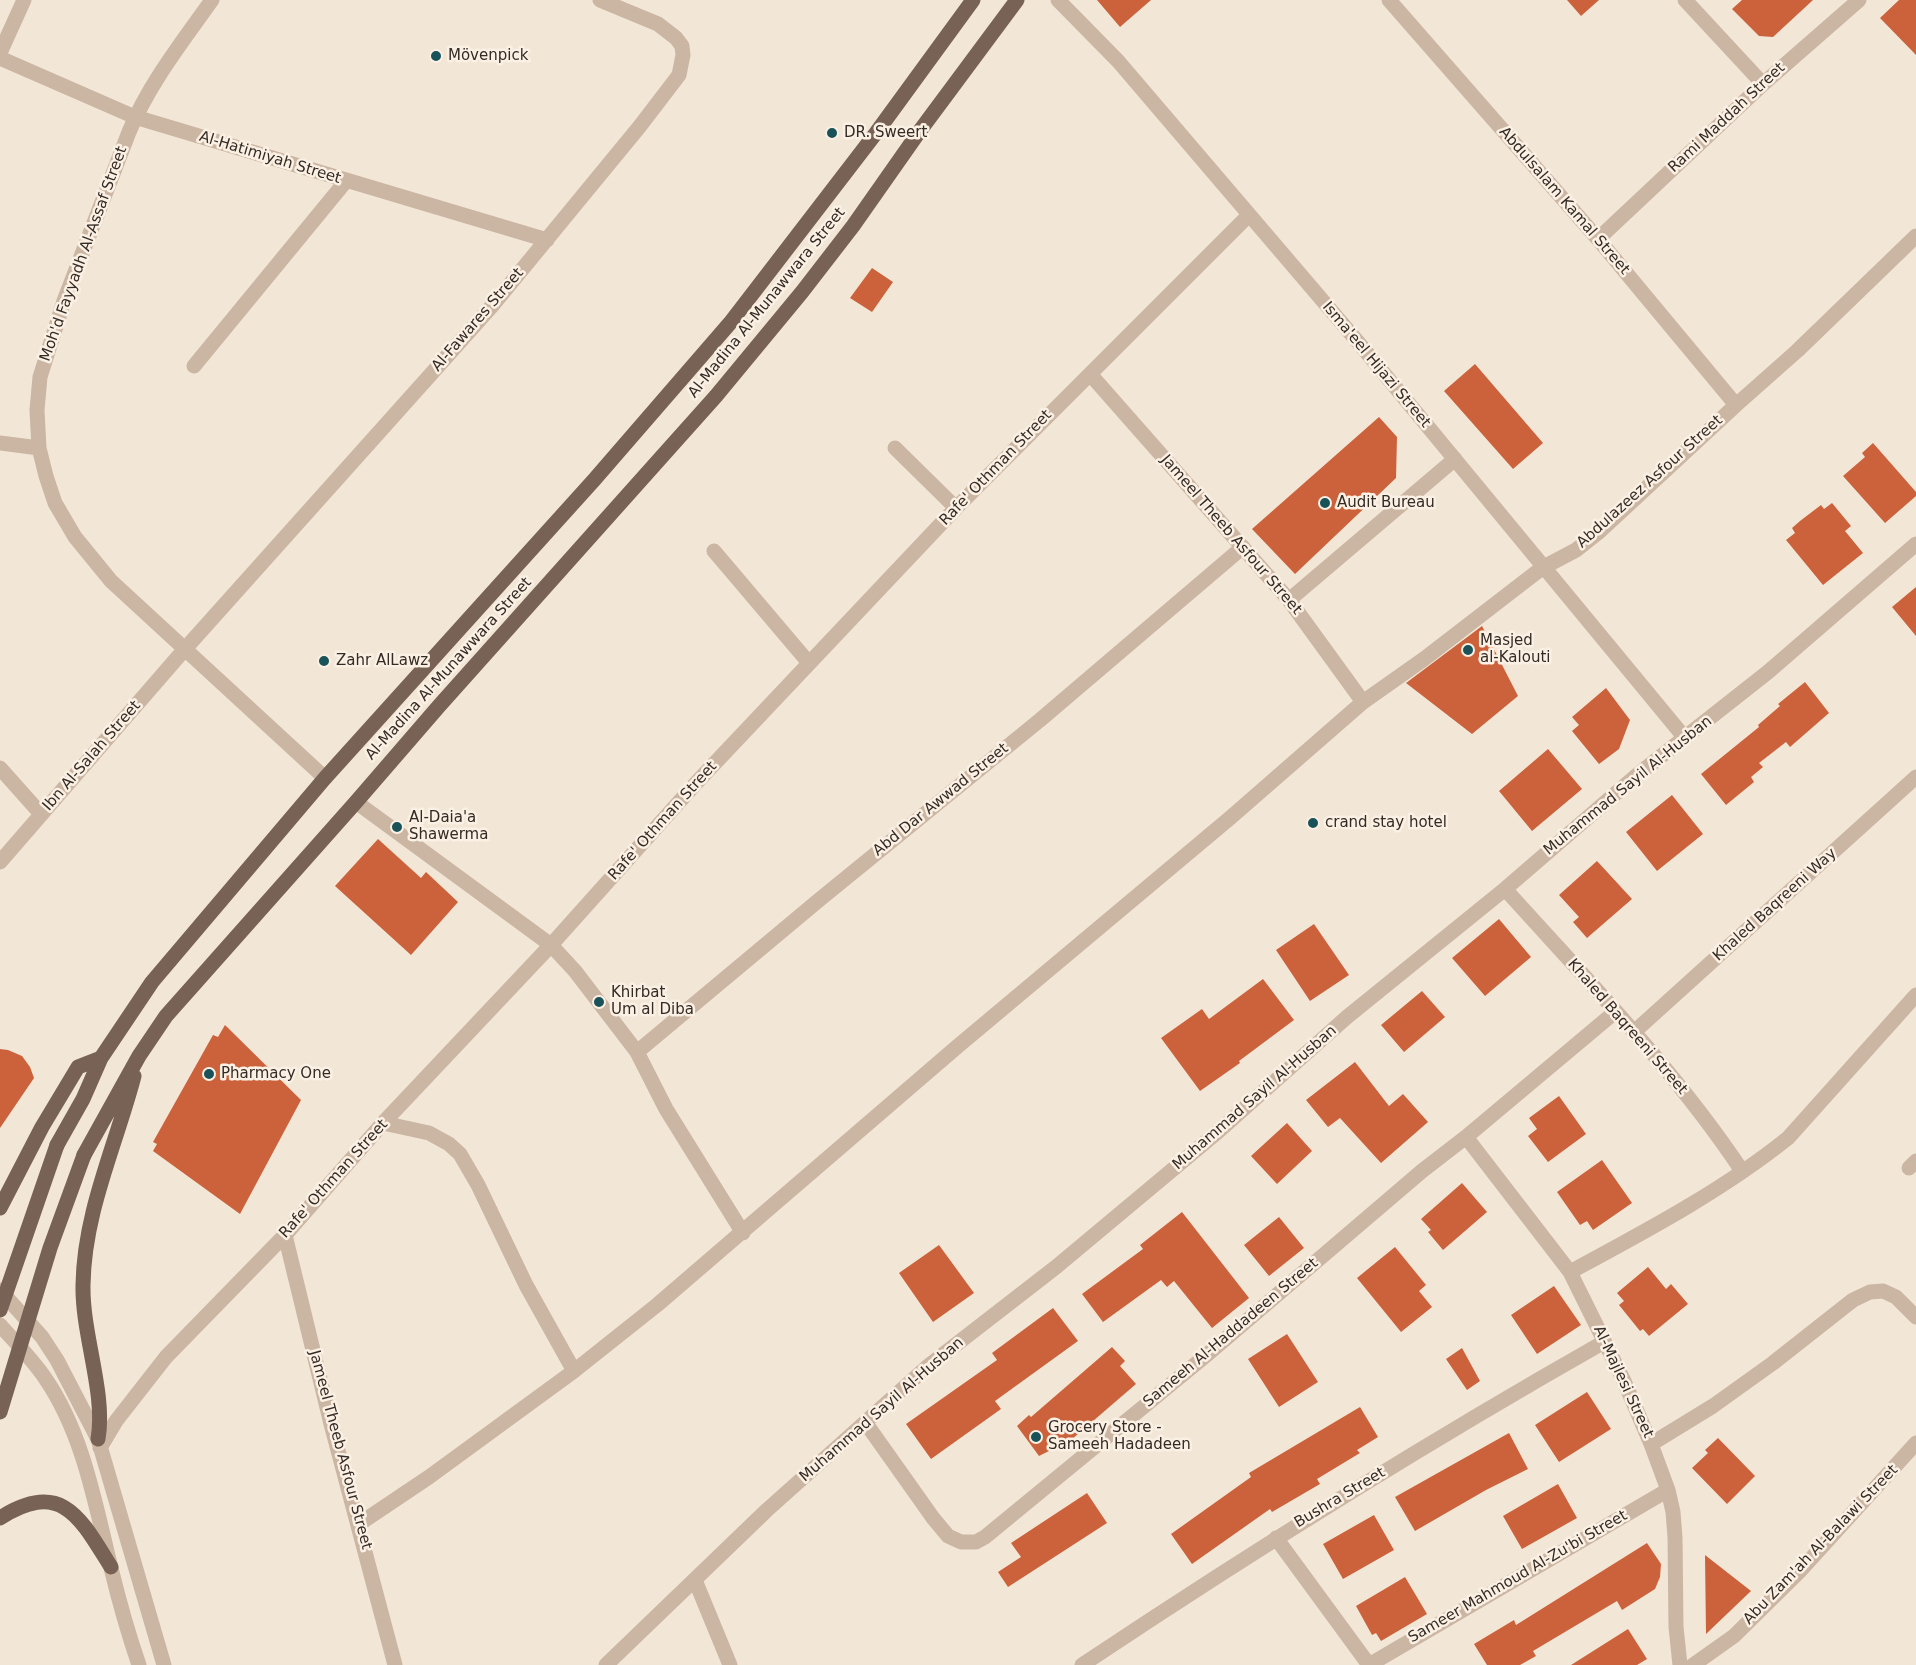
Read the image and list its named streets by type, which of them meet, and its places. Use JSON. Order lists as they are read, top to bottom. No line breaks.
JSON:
{"streets":{"main road":["Al-Madina Al-Munawwara Street"],"street":["Rami Maddah Street","Al-Hatimiyah Street","Abdulsalam Kamal Street","Moh'd Fayyadh Al-Assaf Street","Al-Fawares Street","Isma'eel Hijazi Street","Rafe' Othman Street","Abdulazeez Asfour Street","Jameel Theeb Asfour Street","Ibn Al-Salah Street","Muhammad Sayil Al-Husban","Abd Dar Awwad Street","Khaled Baqreeni Way","Khaled Baqreeni Street","Sameeh Al-Haddadeen Street","Al-Majlesi Street","Bushra Street","Abu Zam'ah Al-Balawi Street","Sameer Mahmoud Al-Zu'bi Street"]},"crossings":[["Rami Maddah Street","Abdulsalam Kamal Street"],["Al-Hatimiyah Street","Moh'd Fayyadh Al-Assaf Street"],["Al-Hatimiyah Street","Al-Fawares Street"],["Abdulsalam Kamal Street","Abdulazeez Asfour Street"],["Moh'd Fayyadh Al-Assaf Street","Al-Madina Al-Munawwara Street"],["Moh'd Fayyadh Al-Assaf Street","Al-Fawares Street"],["Moh'd Fayyadh Al-Assaf Street","Ibn Al-Salah Street"],["Al-Fawares Street","Ibn Al-Salah Street"],["Isma'eel Hijazi Street","Rafe' Othman Street"],["Isma'eel Hijazi Street","Abdulazeez Asfour Street"],["Isma'eel Hijazi Street","Muhammad Sayil Al-Husban"],["Rafe' Othman Street","Jameel Theeb Asfour Street"],["Abdulazeez Asfour Street","Jameel Theeb Asfour Street"],["Jameel Theeb Asfour Street","Abd Dar Awwad Street"],["Muhammad Sayil Al-Husban","Khaled Baqreeni Street"],["Muhammad Sayil Al-Husban","Sameeh Al-Haddadeen Street"],["Khaled Baqreeni Way","Khaled Baqreeni Street"],["Khaled Baqreeni Street","Sameeh Al-Haddadeen Street"],["Sameeh Al-Haddadeen Street","Al-Majlesi Street"],["Al-Majlesi Street","Bushra Street"],["Al-Majlesi Street","Sameer Mahmoud Al-Zu'bi Street"]],"places":["Mövenpick","DR. Sweert","Audit Bureau","Masjed al-Kalouti","Zahr AlLawz","crand stay hotel","Al-Daia'a Shawerma","Khirbat Um al Diba","Pharmacy One","Grocery Store - Sameeh Hadadeen"]}
